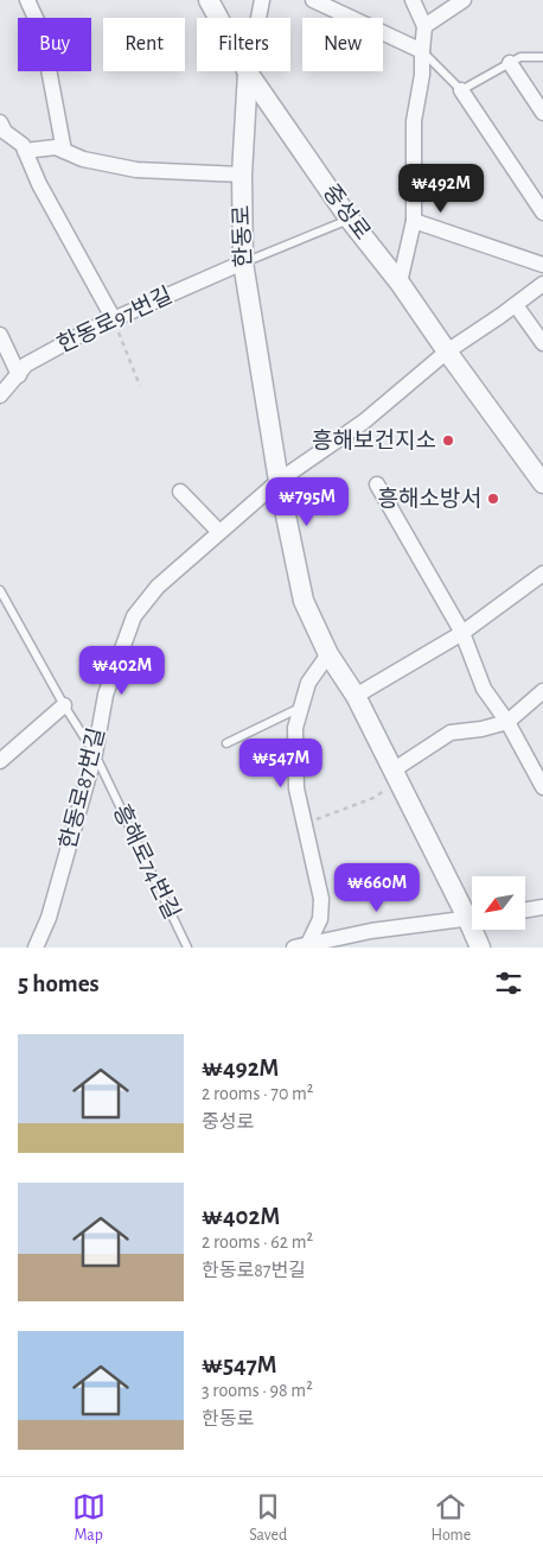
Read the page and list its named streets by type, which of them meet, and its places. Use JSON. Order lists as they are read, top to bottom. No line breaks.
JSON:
{"streets":{"street":["중성로","한동로","한동로97번길","한동로87번길"],"lane":["흥해로74번길"]},"crossings":[["중성로","한동로"],["한동로","한동로97번길"],["한동로","한동로87번길"],["한동로87번길","흥해로74번길"]],"places":["흥해보건지소","흥해소방서"],"north":"bottom left","page":{"chip":["Buy","Rent","Filters","New"],"price":["₩492M","₩795M","₩402M","₩547M","₩660M"],"heading":"5 homes","list":[{"name":"₩492M","note":"2 rooms · 70 m² · 중성로"},{"name":"₩402M","note":"2 rooms · 62 m² · 한동로87번길"},{"name":"₩547M","note":"3 rooms · 98 m² · 한동로"}],"tabs":["Map","Saved","Home"]}}
